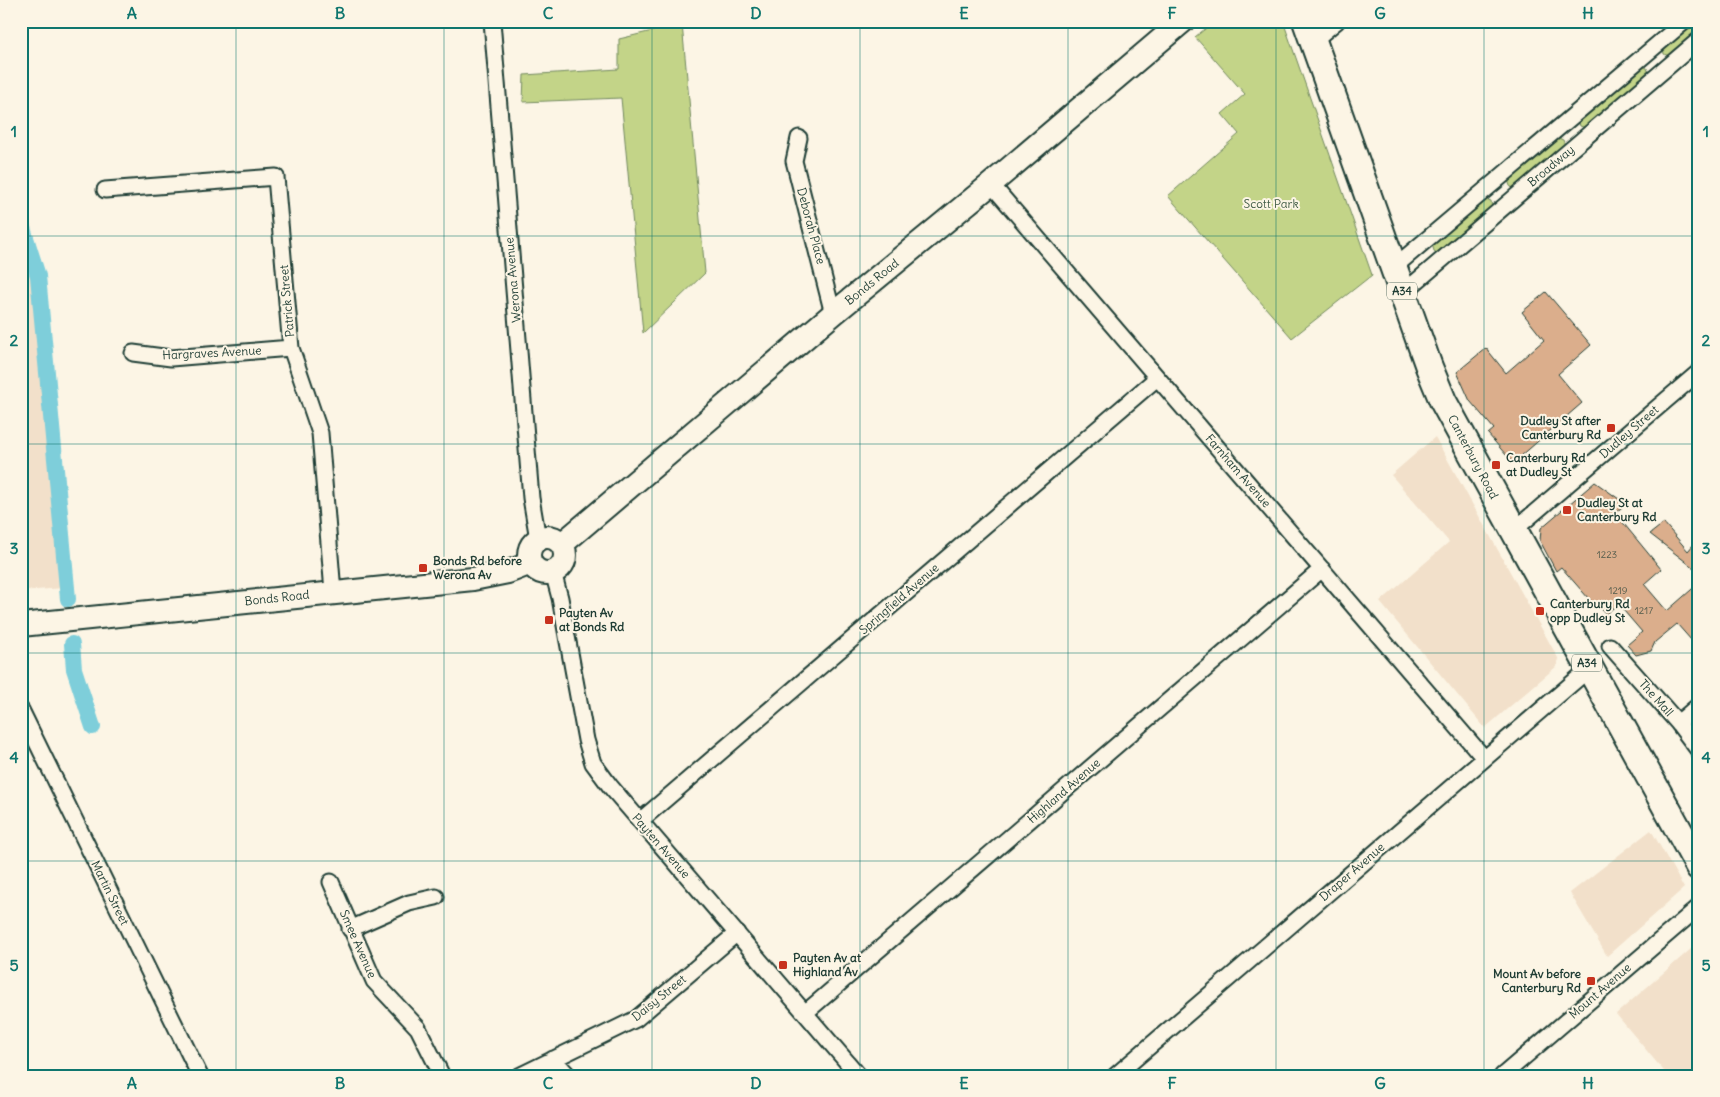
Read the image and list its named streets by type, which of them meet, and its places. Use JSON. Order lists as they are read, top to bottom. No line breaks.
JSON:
{"streets":{"highway":["A34","Canterbury Road"],"main road":["Bonds Road"],"street":["Broadway","Deborah Place","Werona Avenue","Patrick Street","Hargraves Avenue","Dudley Street","Farnham Avenue","Springfield Avenue","The Mall","Highland Avenue","Payten Avenue","Draper Avenue","Martin Street","Smee Avenue","Mount Avenue","Daisy Street"]},"crossings":[["Broadway","Canterbury Road"],["Deborah Place","Bonds Road"],["Werona Avenue","Bonds Road"],["Werona Avenue","Payten Avenue"],["Bonds Road","Patrick Street"],["Bonds Road","Farnham Avenue"],["Bonds Road","Payten Avenue"],["Patrick Street","Hargraves Avenue"],["Dudley Street","Canterbury Road"],["Canterbury Road","Draper Avenue"],["Farnham Avenue","Springfield Avenue"],["Farnham Avenue","Highland Avenue"],["Farnham Avenue","Draper Avenue"],["Springfield Avenue","Payten Avenue"],["Highland Avenue","Payten Avenue"],["Payten Avenue","Daisy Street"]],"parks":["Scott Park"],"places":{"transit":["Dudley St after Canterbury Rd","Canterbury Rd at Dudley St","Dudley St at Canterbury Rd","Bonds Rd before Werona Av","Canterbury Rd opp Dudley St","Payten Av at Bonds Rd","Payten Av at Highland Av","Mount Av before Canterbury Rd"]},"house_numbers":["1223","1219","1217"],"grid":{"columns":["A","B","C","D","E","F","G","H"],"rows":["1","2","3","4","5"]}}
